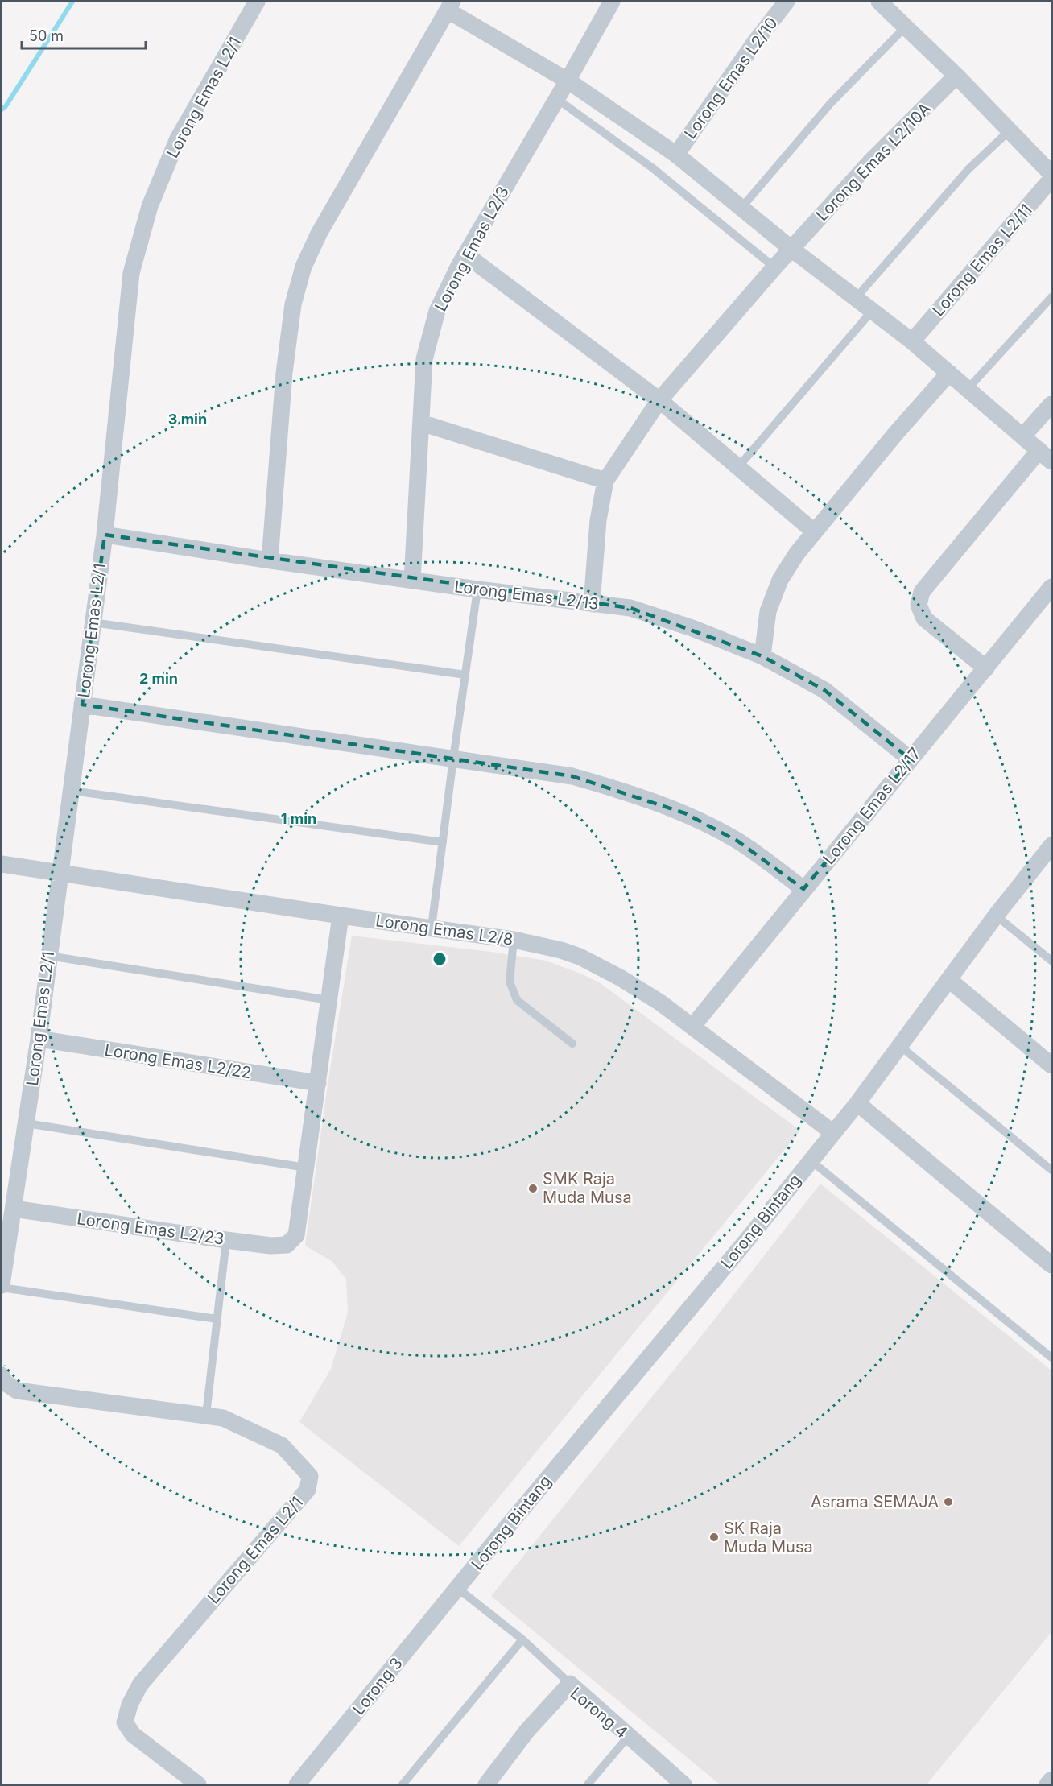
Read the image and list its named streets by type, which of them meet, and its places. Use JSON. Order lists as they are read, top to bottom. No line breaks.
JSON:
{"streets":{"street":["Lorong Emas L2/10","Lorong Emas L2/1","Lorong Emas L2/10A","Lorong Emas L2/3","Lorong Emas L2/11","Lorong Emas L2/13","Lorong Emas L2/17","Lorong Emas L2/8","Lorong Emas L2/22","Lorong Bintang","Lorong Emas L2/23","Lorong 3","Lorong 4"]},"crossings":[["Lorong Emas L2/1","Lorong Emas L2/13"],["Lorong Emas L2/1","Lorong Emas L2/8"],["Lorong Emas L2/1","Lorong Emas L2/22"],["Lorong Emas L2/1","Lorong Emas L2/23"],["Lorong Emas L2/3","Lorong Emas L2/13"],["Lorong Emas L2/13","Lorong Emas L2/17"],["Lorong Emas L2/17","Lorong Emas L2/8"],["Lorong Emas L2/8","Lorong Bintang"],["Lorong Bintang","Lorong 3"]],"places":["SMK Raja Muda Musa","Asrama SEMAJA","SK Raja Muda Musa"],"scale_bar":"50 m","rings":["3 min","2 min","1 min"]}
